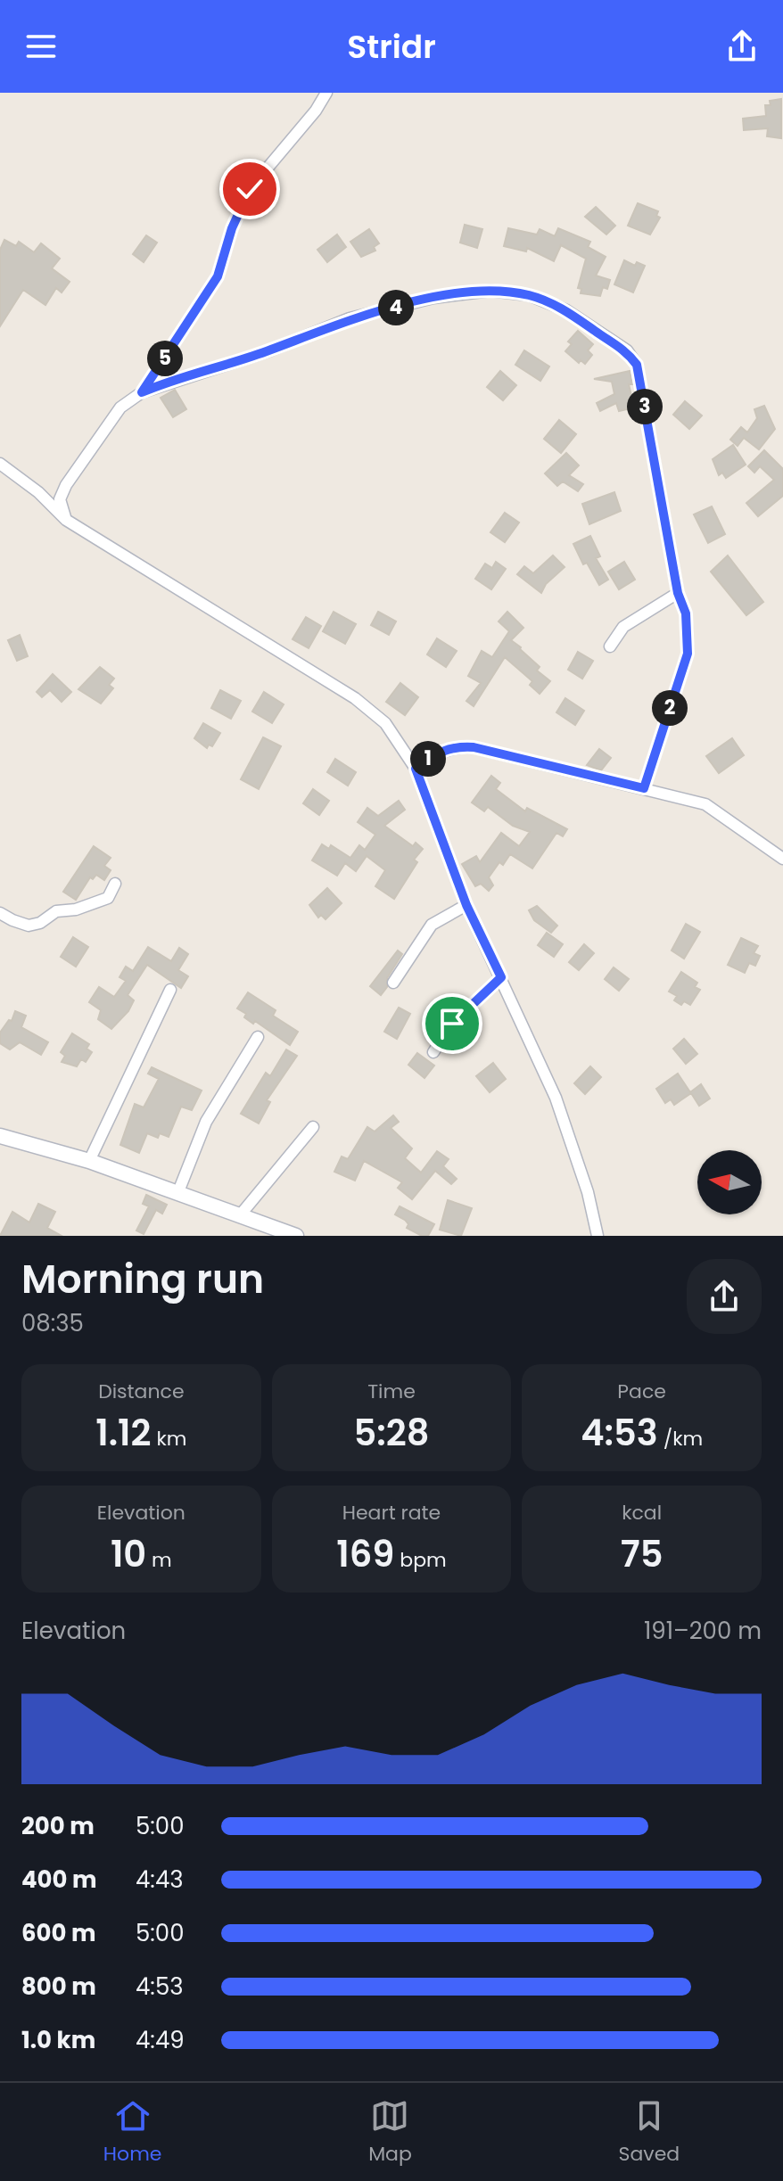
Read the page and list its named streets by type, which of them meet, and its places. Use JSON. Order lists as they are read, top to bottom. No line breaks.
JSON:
{"north":"left","page":{"header":"Stridr","pins":["4","5","3","2","1"],"heading":["Morning run","08:35"],"stats":[["Distance","1.12 km"],["Time","5:28"],["Pace","4:53 /km"],["Elevation","10 m"],["Heart rate","169 bpm"],["kcal","75"]],"chart":["Elevation","191–200 m"],"list":[{"name":"200 m","note":"5:00"},{"name":"400 m","note":"4:43"},{"name":"600 m","note":"5:00"},{"name":"800 m","note":"4:53"},{"name":"1.0 km","note":"4:49"}],"tabs":["Home","Map","Saved"]}}
